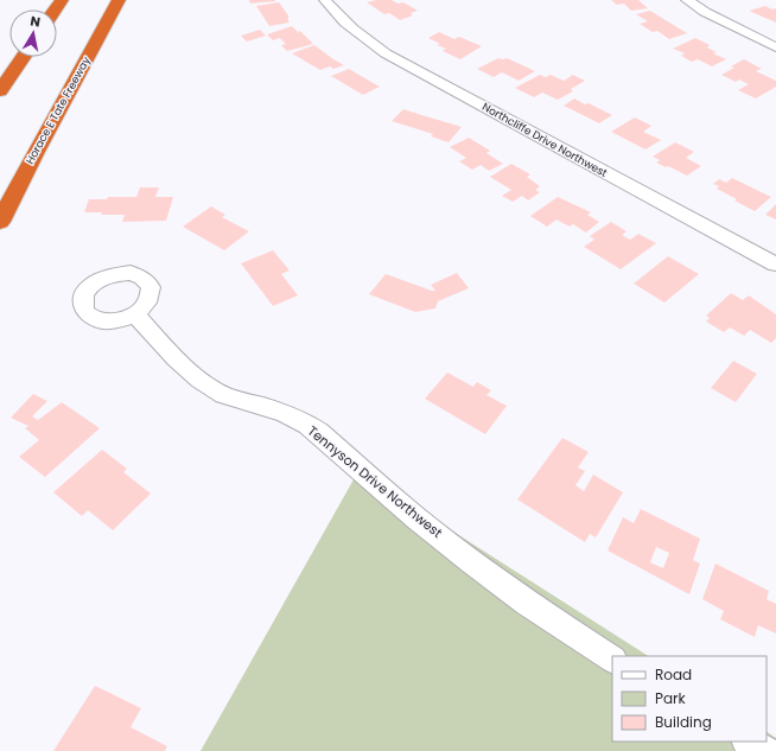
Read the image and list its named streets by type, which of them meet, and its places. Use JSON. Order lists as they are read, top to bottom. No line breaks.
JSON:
{"streets":{"highway":["Horace E Tate Freeway"],"street":["Northcliffe Drive Northwest","Tennyson Drive Northwest"]},"legend":["Road","Park","Building"],"north":"top"}
